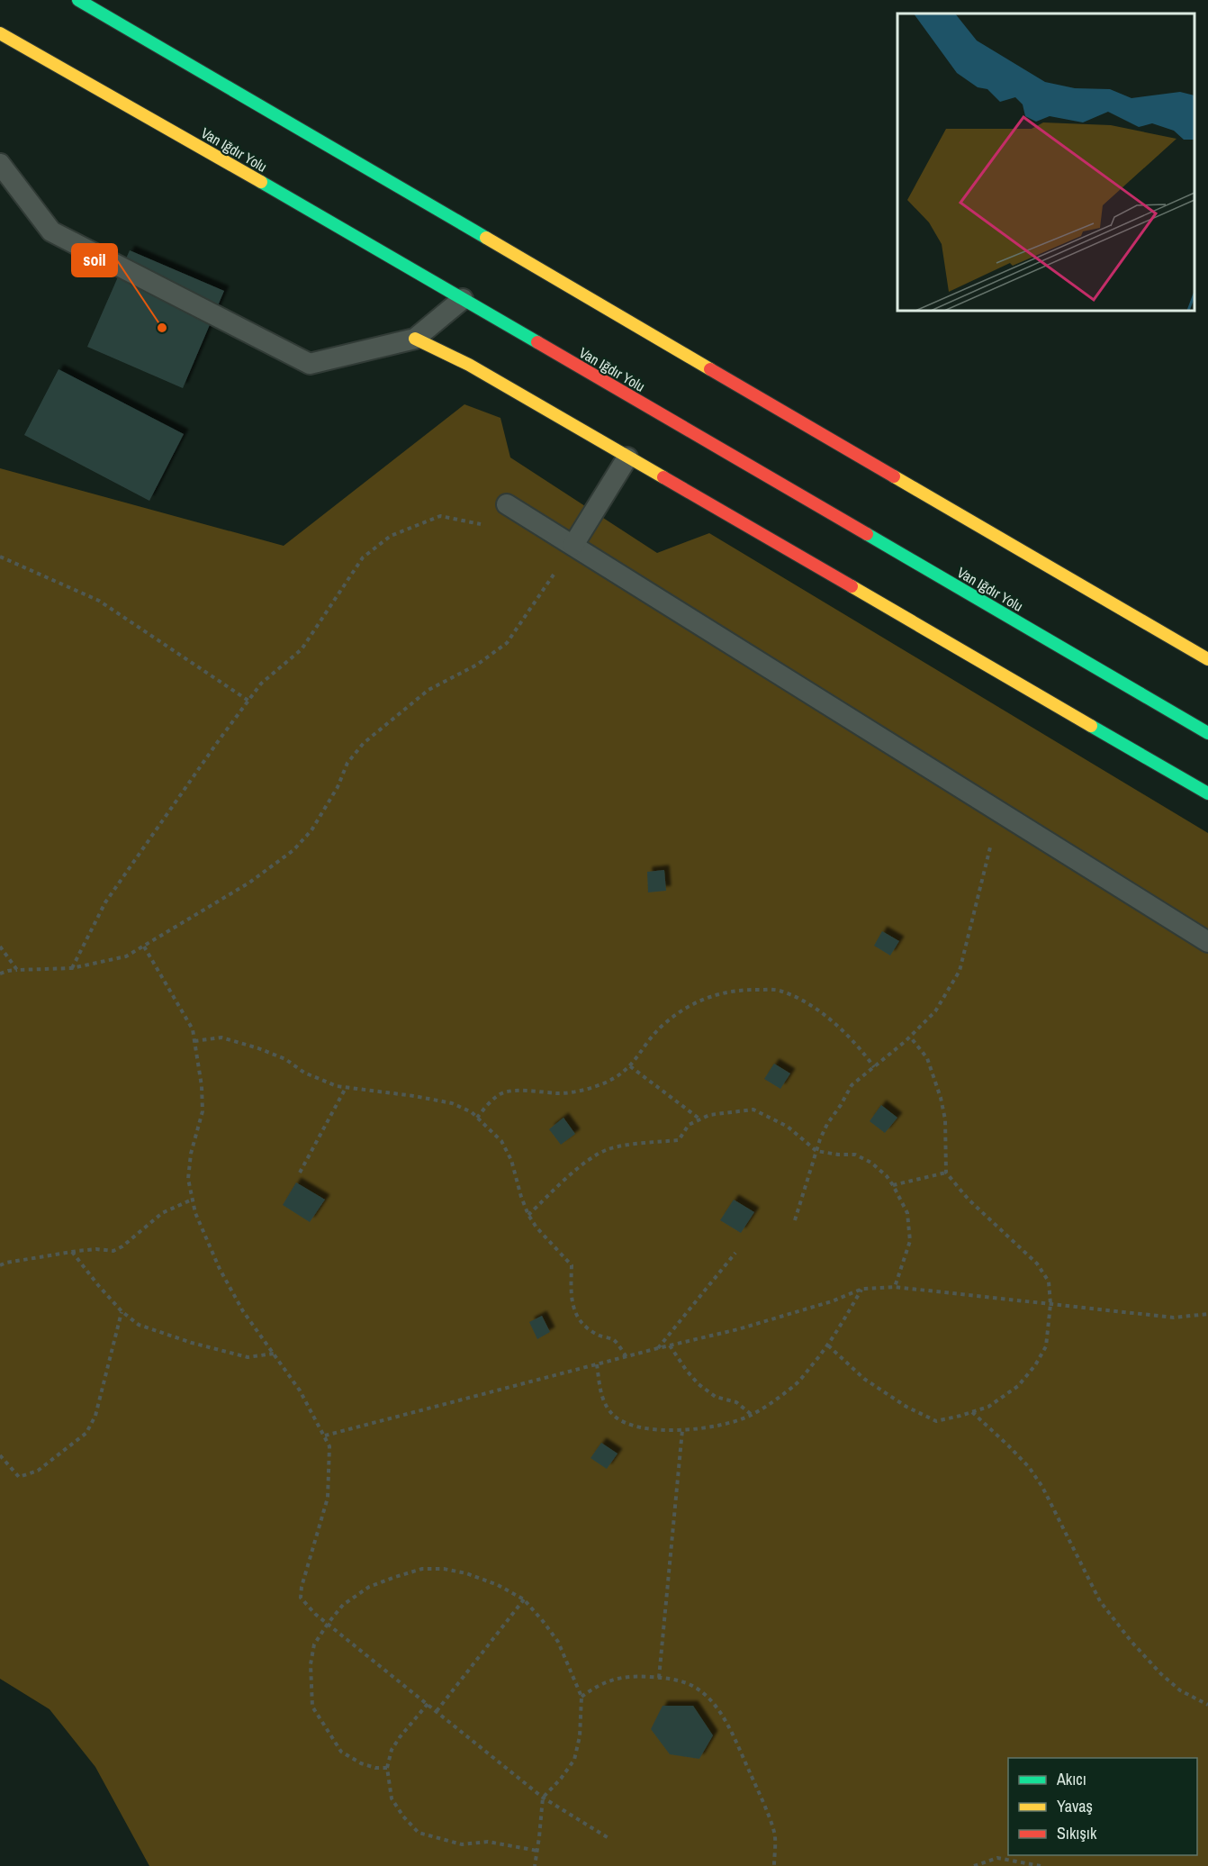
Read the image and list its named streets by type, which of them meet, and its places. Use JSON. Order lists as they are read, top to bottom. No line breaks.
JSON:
{"streets":{"main road":["Van Iğdır Yolu"]},"places":["soil"],"legend":["Akıcı","Yavaş","Sıkışık"]}
